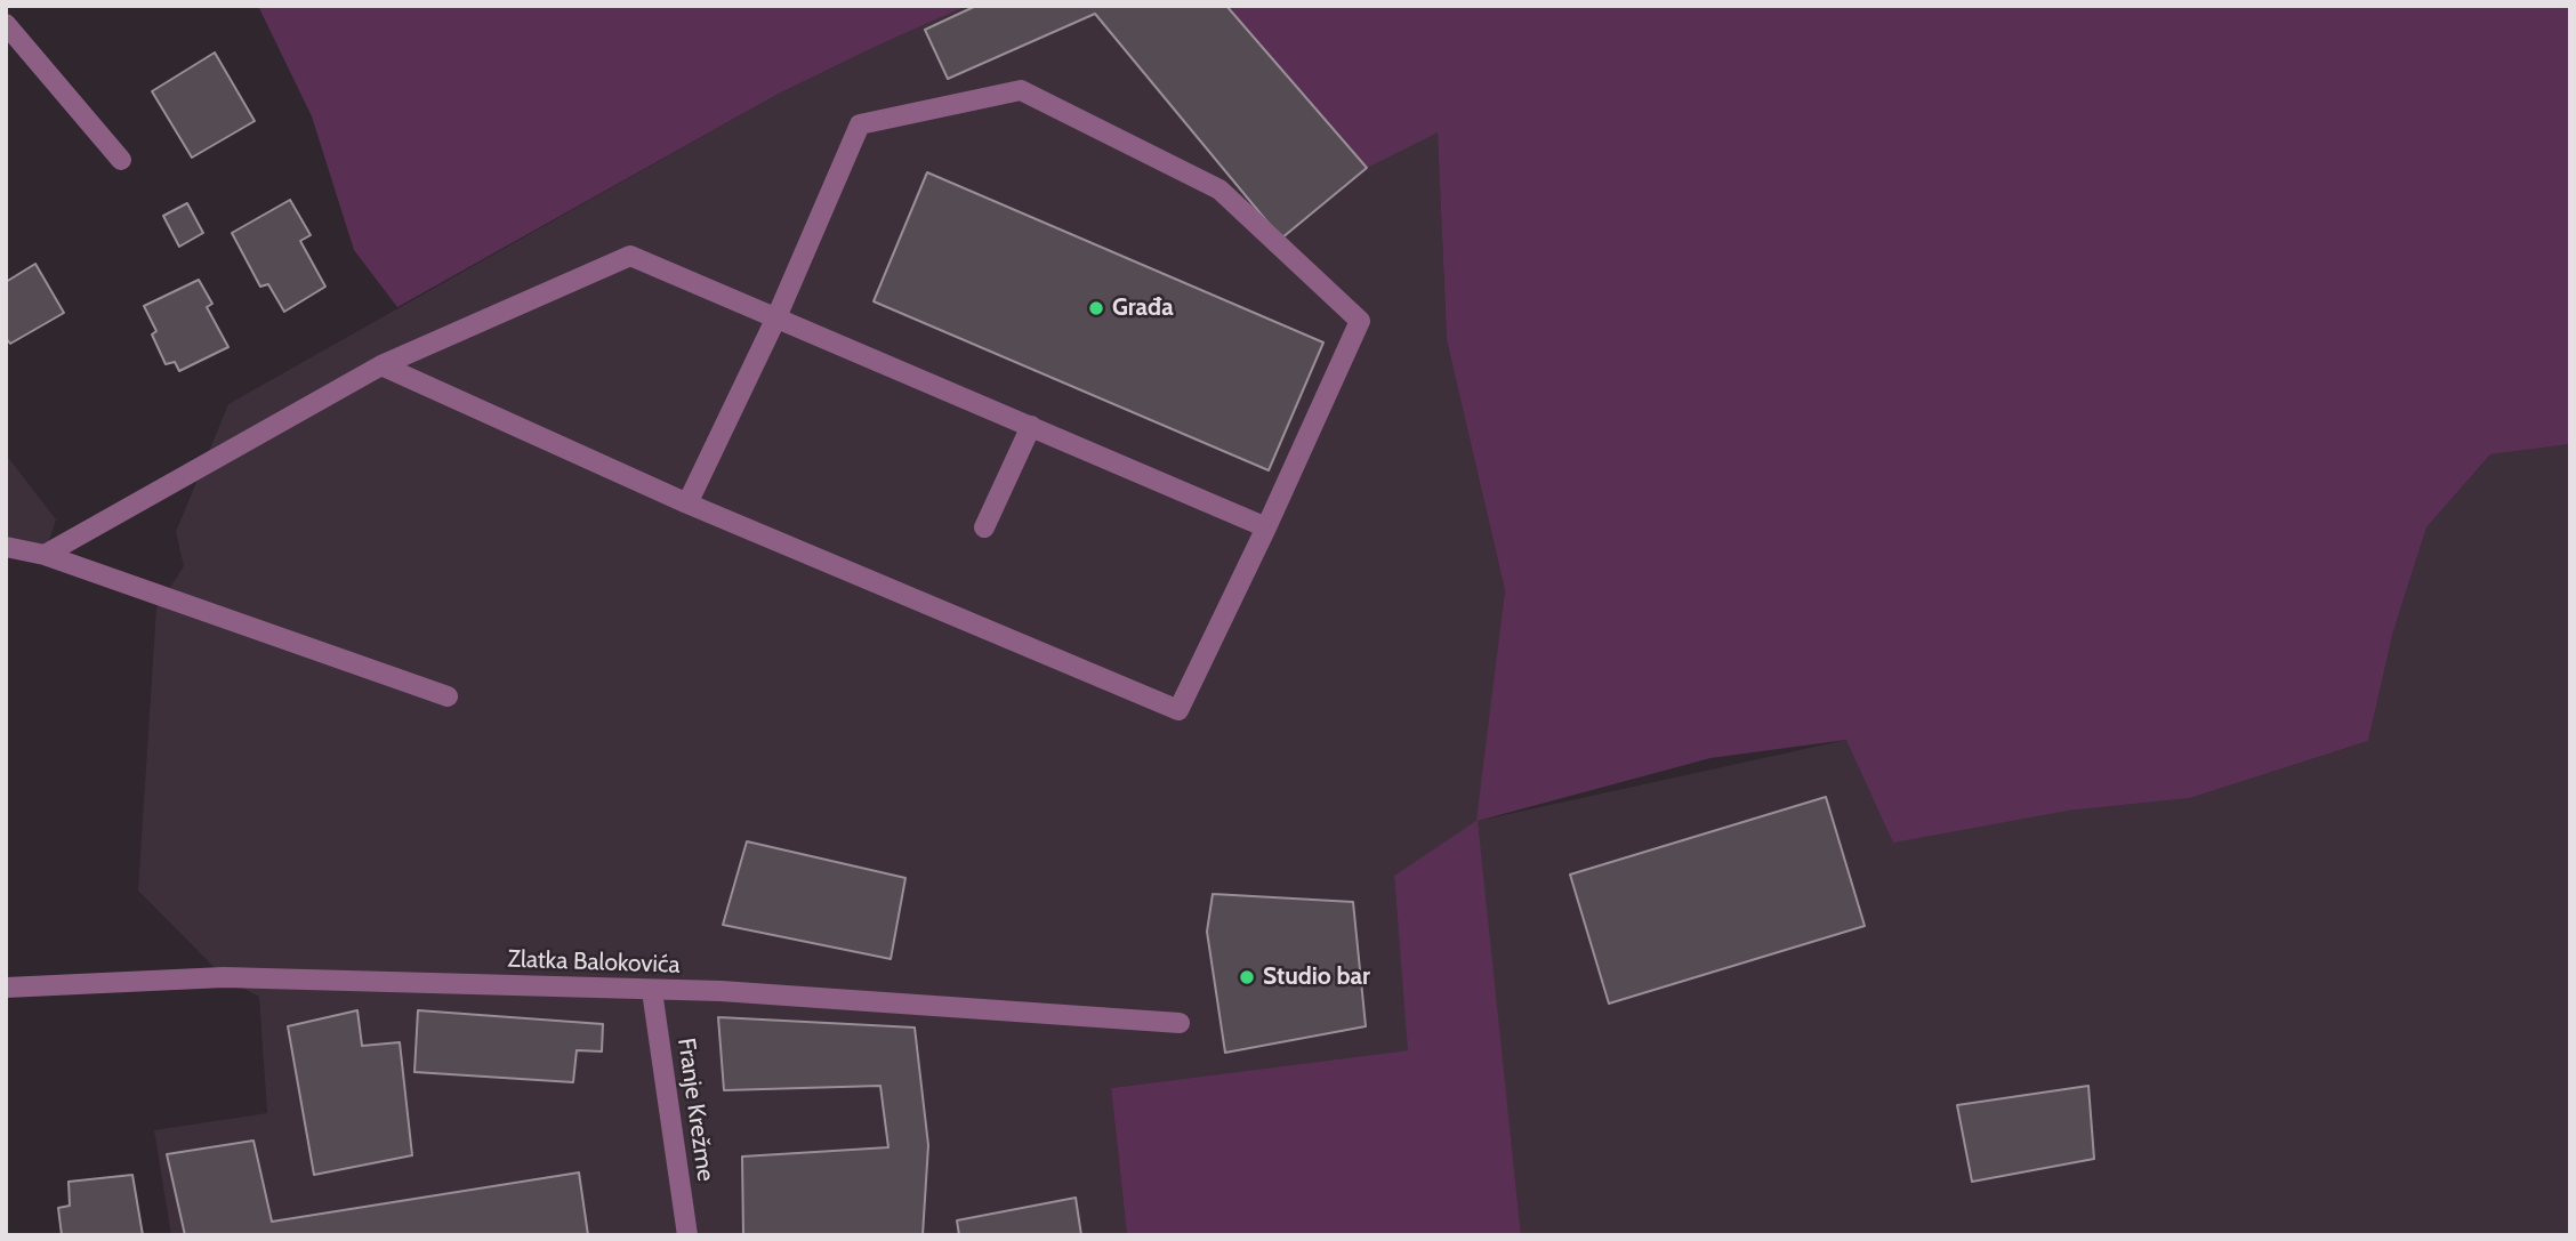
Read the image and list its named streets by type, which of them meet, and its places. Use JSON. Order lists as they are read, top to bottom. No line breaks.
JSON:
{"streets":{"street":["Zlatka Balokovića","Franje Krežme"]},"crossings":[["Zlatka Balokovića","Franje Krežme"]],"places":["Građa","Studio bar"]}
